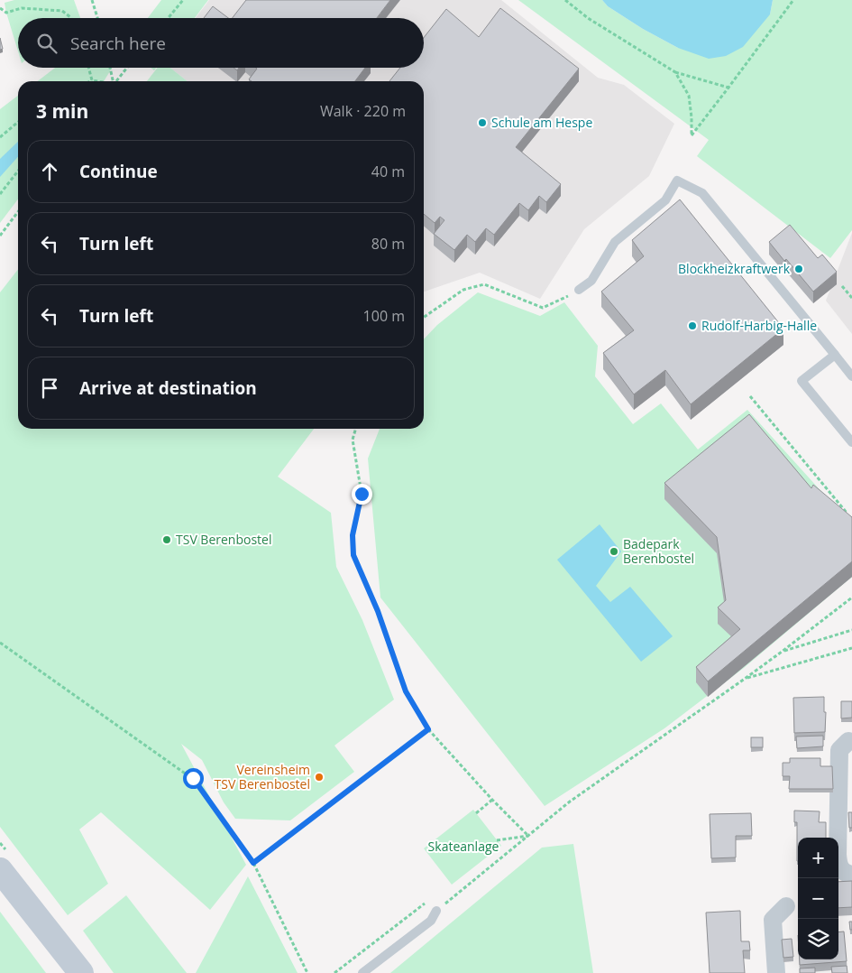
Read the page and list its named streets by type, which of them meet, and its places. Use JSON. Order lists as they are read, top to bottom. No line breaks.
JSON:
{"parks":["Skateanlage"],"places":["Schule am Hespe","Blockheizkraftwerk","Rudolf-Harbig-Halle","TSV Berenbostel","Badepark Berenbostel","Vereinsheim TSV Berenbostel"],"page":{"search":"Search here","heading":["3 min","Walk · 220 m"],"list":[["Continue","40 m"],["Turn left","80 m"],["Turn left","100 m"],"Arrive at destination"],"map_buttons":["+","−"]}}
